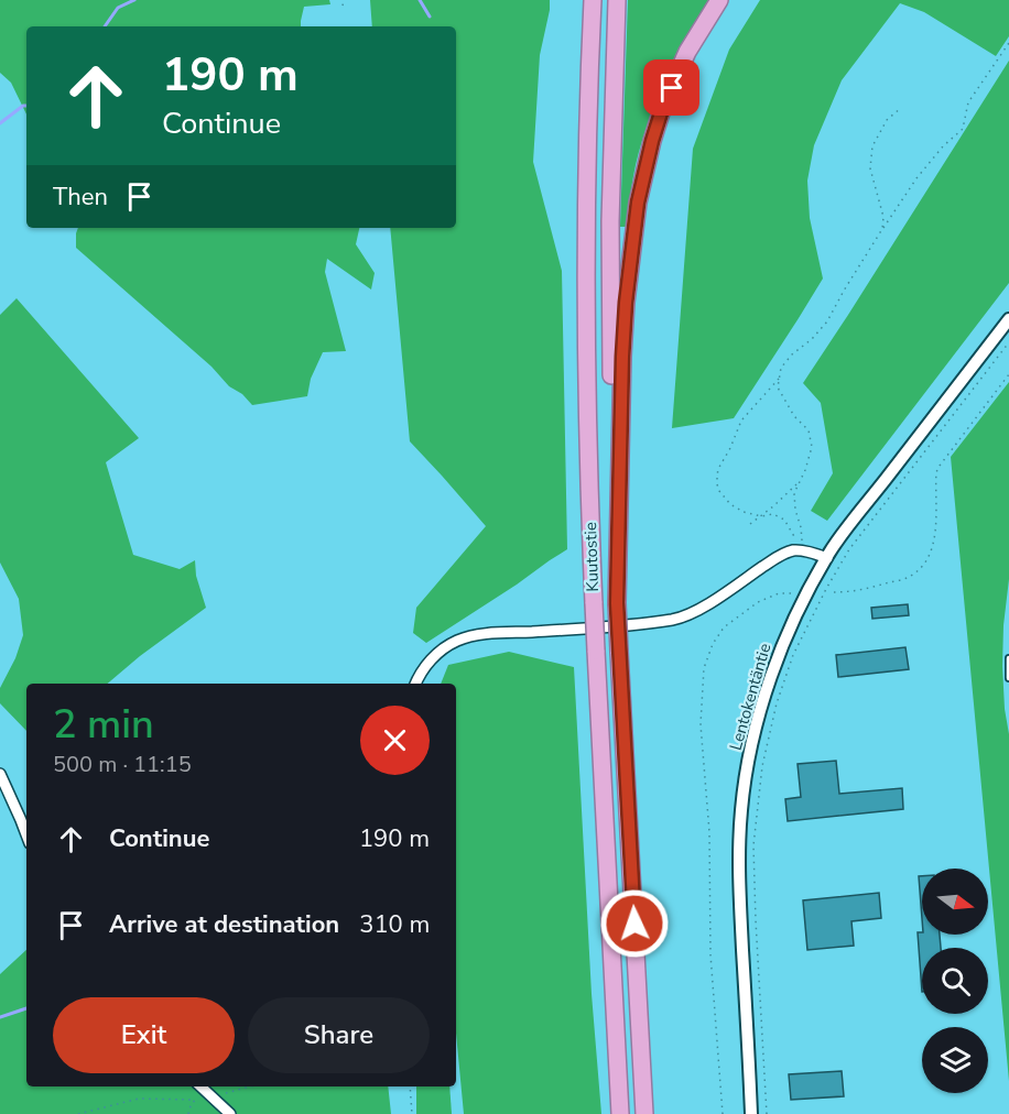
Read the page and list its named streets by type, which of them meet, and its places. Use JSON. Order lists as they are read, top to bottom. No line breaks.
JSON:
{"streets":{"highway":["Kuutostie"],"street":["Lentokentäntie"]},"north":"right","page":{"turn":["190 m","Continue"],"then":"Then","heading":["2 min","500 m · 11:15"],"list":[{"name":"Continue","value":"190 m"},{"name":"Arrive at destination","value":"310 m"}],"buttons":["Exit","Share"]}}
